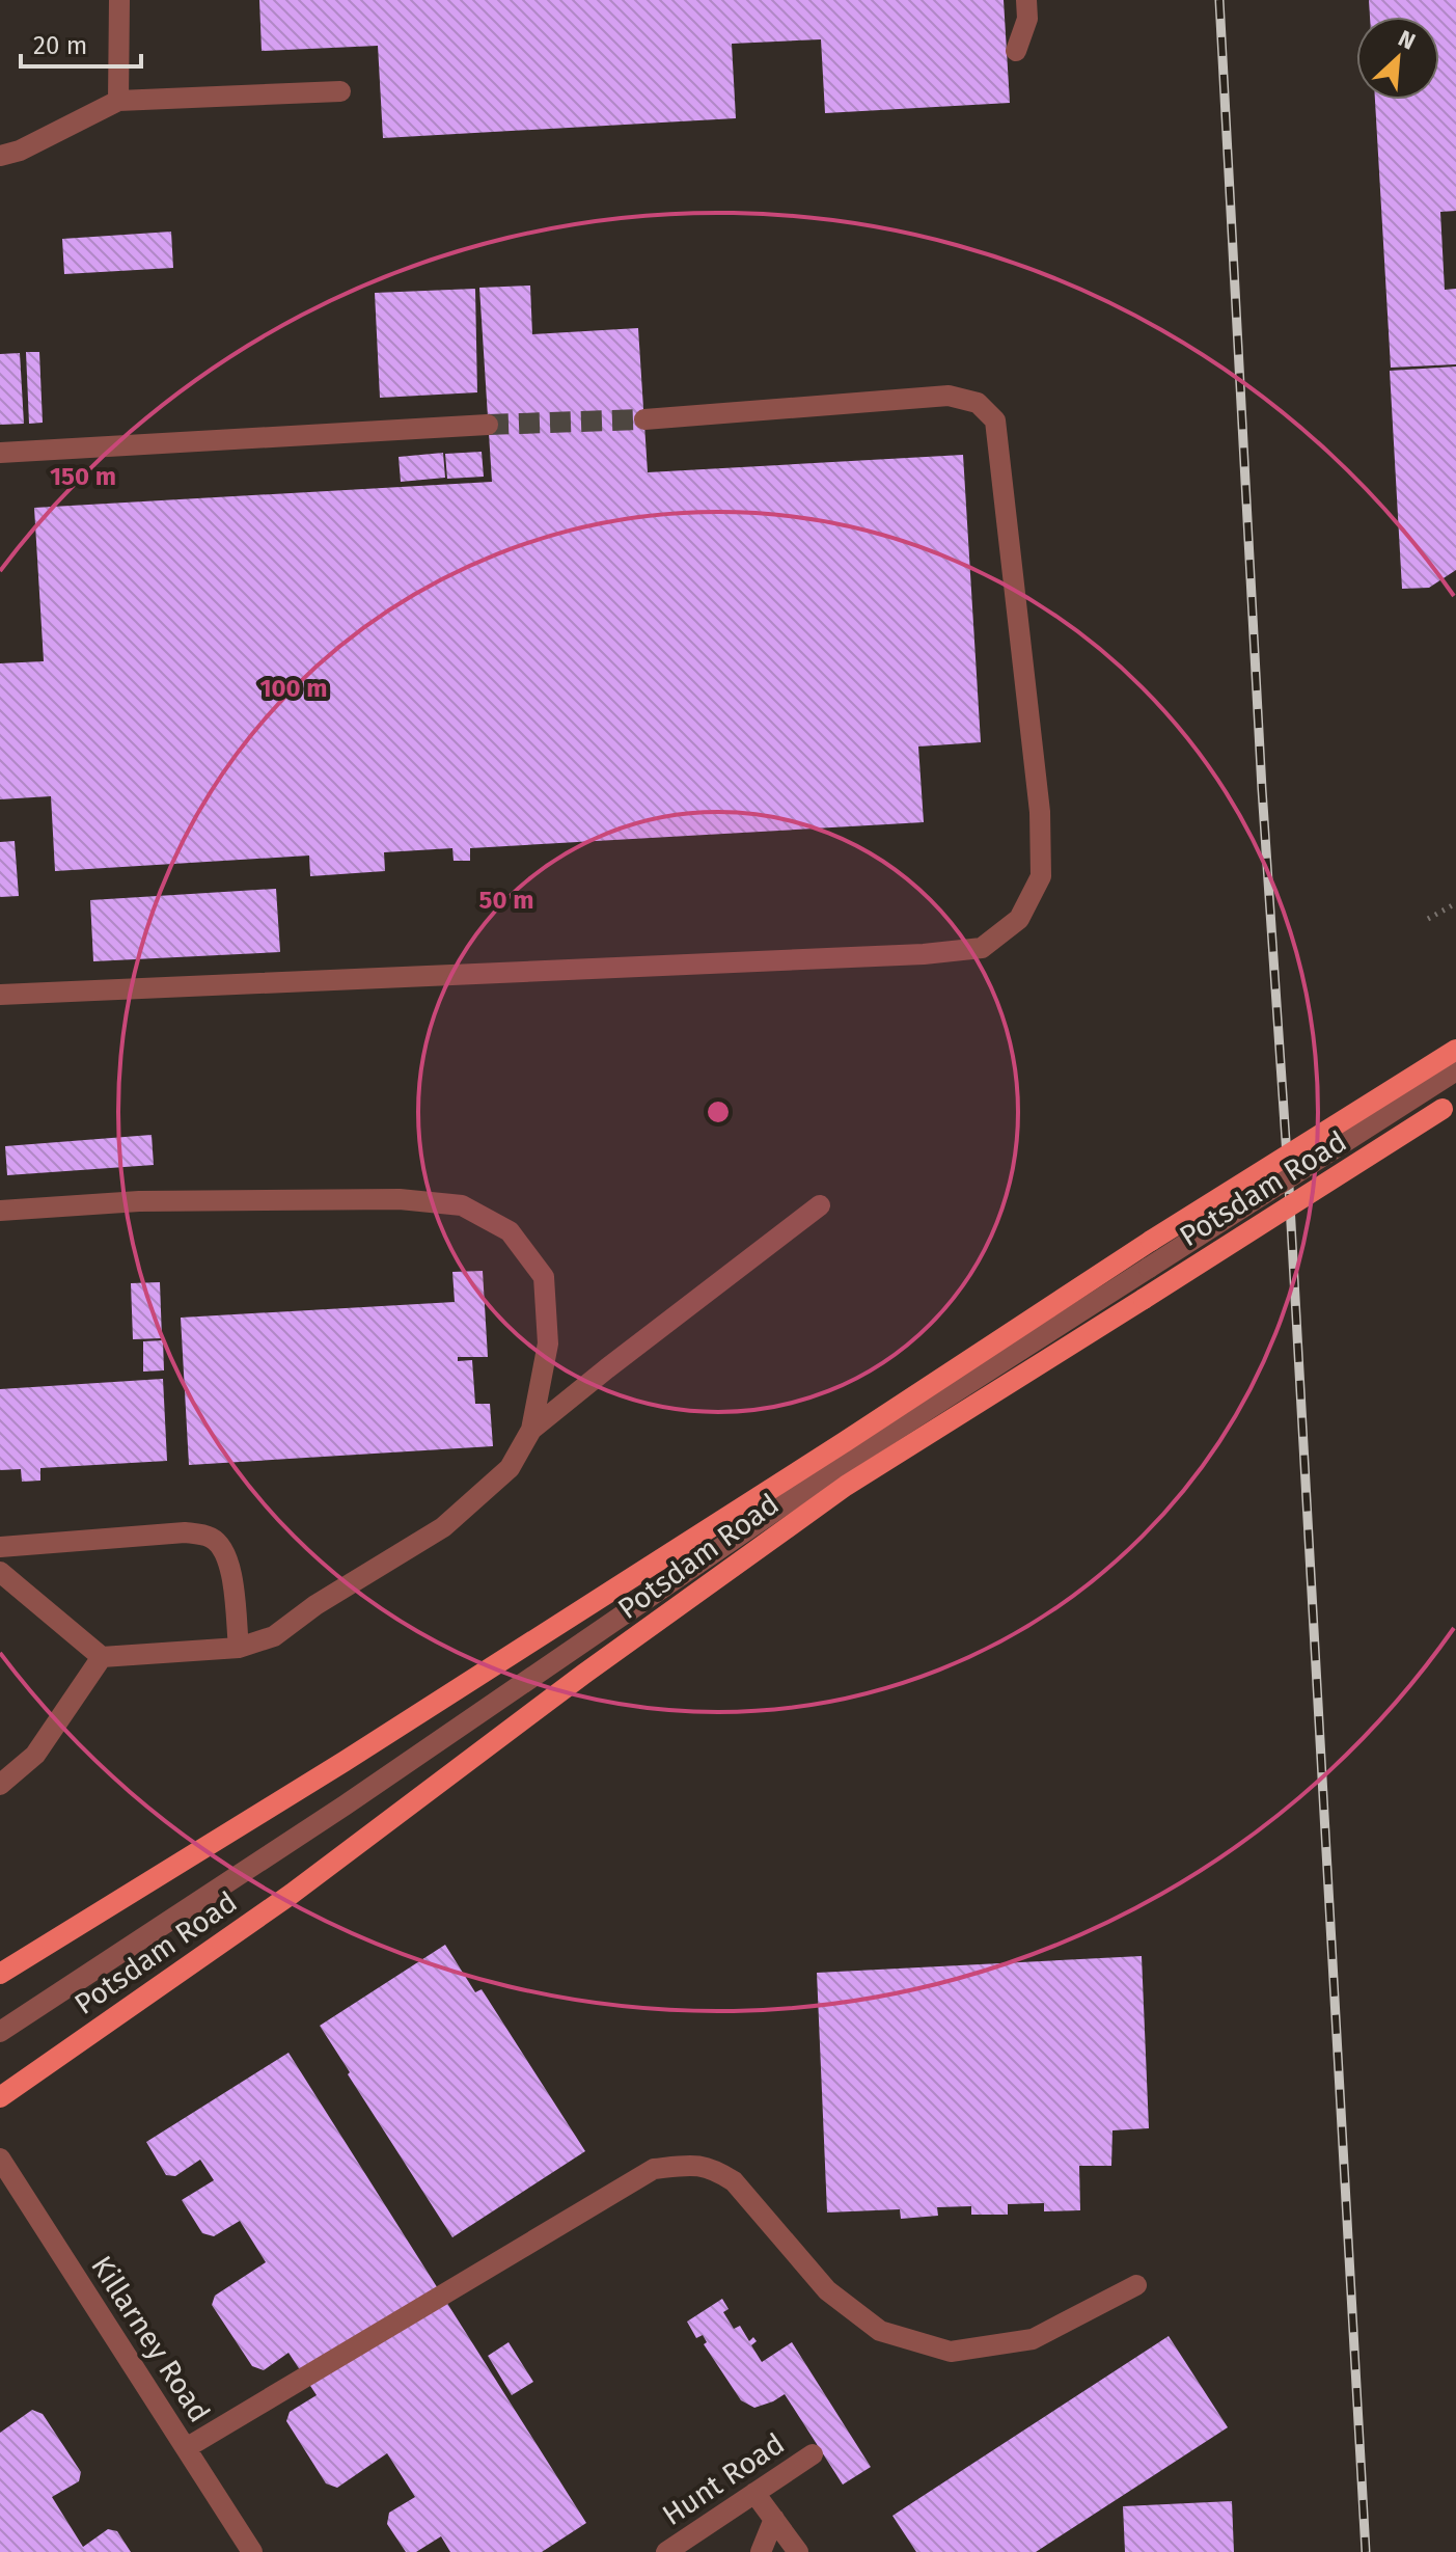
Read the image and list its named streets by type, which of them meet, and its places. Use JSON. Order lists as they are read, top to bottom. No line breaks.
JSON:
{"streets":{"main road":["Potsdam Road"],"street":["Killarney Road","Hunt Road"]},"scale_bar":"20 m","north":"top right","rings":["150 m","100 m","50 m"]}
